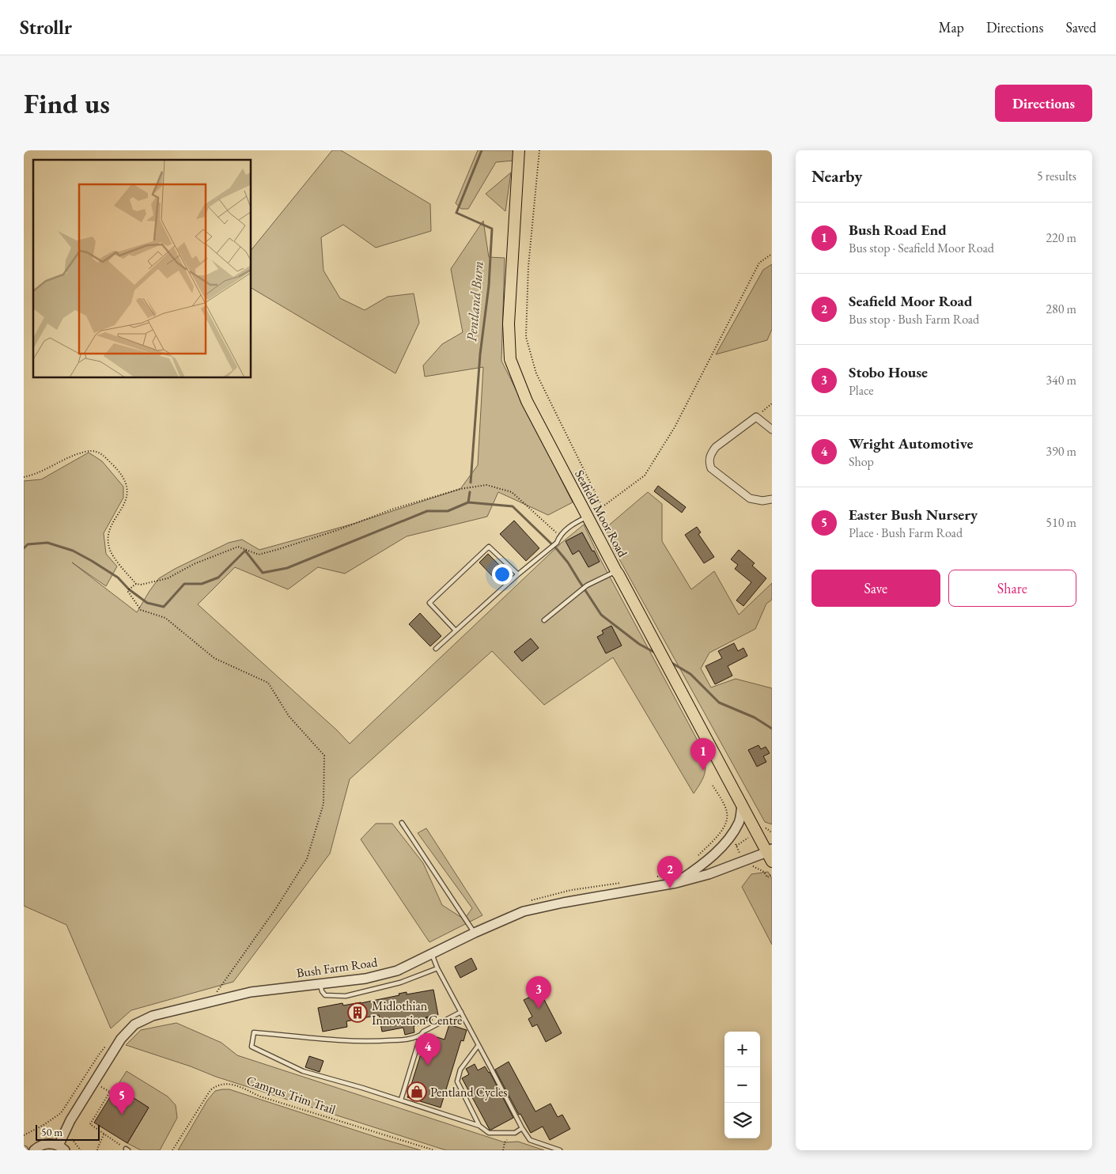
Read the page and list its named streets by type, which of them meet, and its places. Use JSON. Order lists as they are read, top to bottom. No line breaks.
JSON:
{"streets":{"main road":["Seafield Moor Road"],"street":["Bush Farm Road"],"path":["Campus Trim Trail"]},"crossings":[["Seafield Moor Road","Bush Farm Road"]],"water":["Pentland Burn"],"places":{"building":["Midlothian Innovation Centre"],"shop":["Pentland Cycles"]},"scale_bar":"50 m","page":{"header":"Strollr","nav":["Map","Directions","Saved"],"buttons":["Directions",["Save","Share"]],"title":"Find us","heading":["Nearby","5 results"],"list":[{"mark":"1","name":"Bush Road End","note":"Bus stop · Seafield Moor Road","value":"220 m"},{"mark":"2","name":"Seafield Moor Road","note":"Bus stop · Bush Farm Road","value":"280 m"},{"mark":"3","name":"Stobo House","note":"Place","value":"340 m"},{"mark":"4","name":"Wright Automotive","note":"Shop","value":"390 m"},{"mark":"5","name":"Easter Bush Nursery","note":"Place · Bush Farm Road","value":"510 m"}],"pins":["1","2","3","4","5"],"map_buttons":["+","−"],"scale":"50 m"}}
